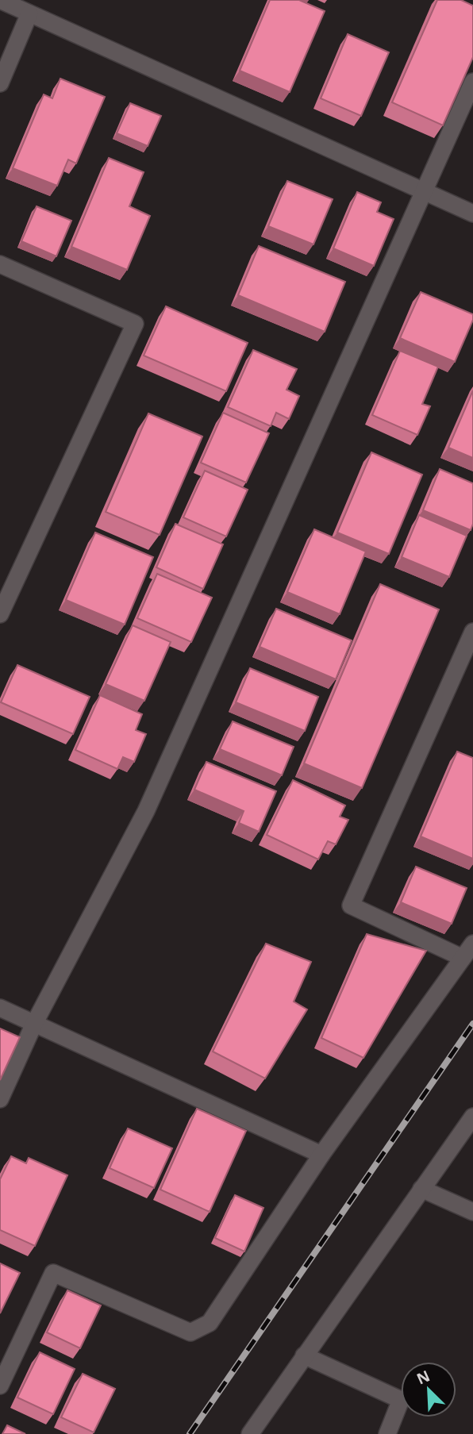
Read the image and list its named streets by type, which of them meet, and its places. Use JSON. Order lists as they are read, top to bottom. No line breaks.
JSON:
{"north":"top left"}
